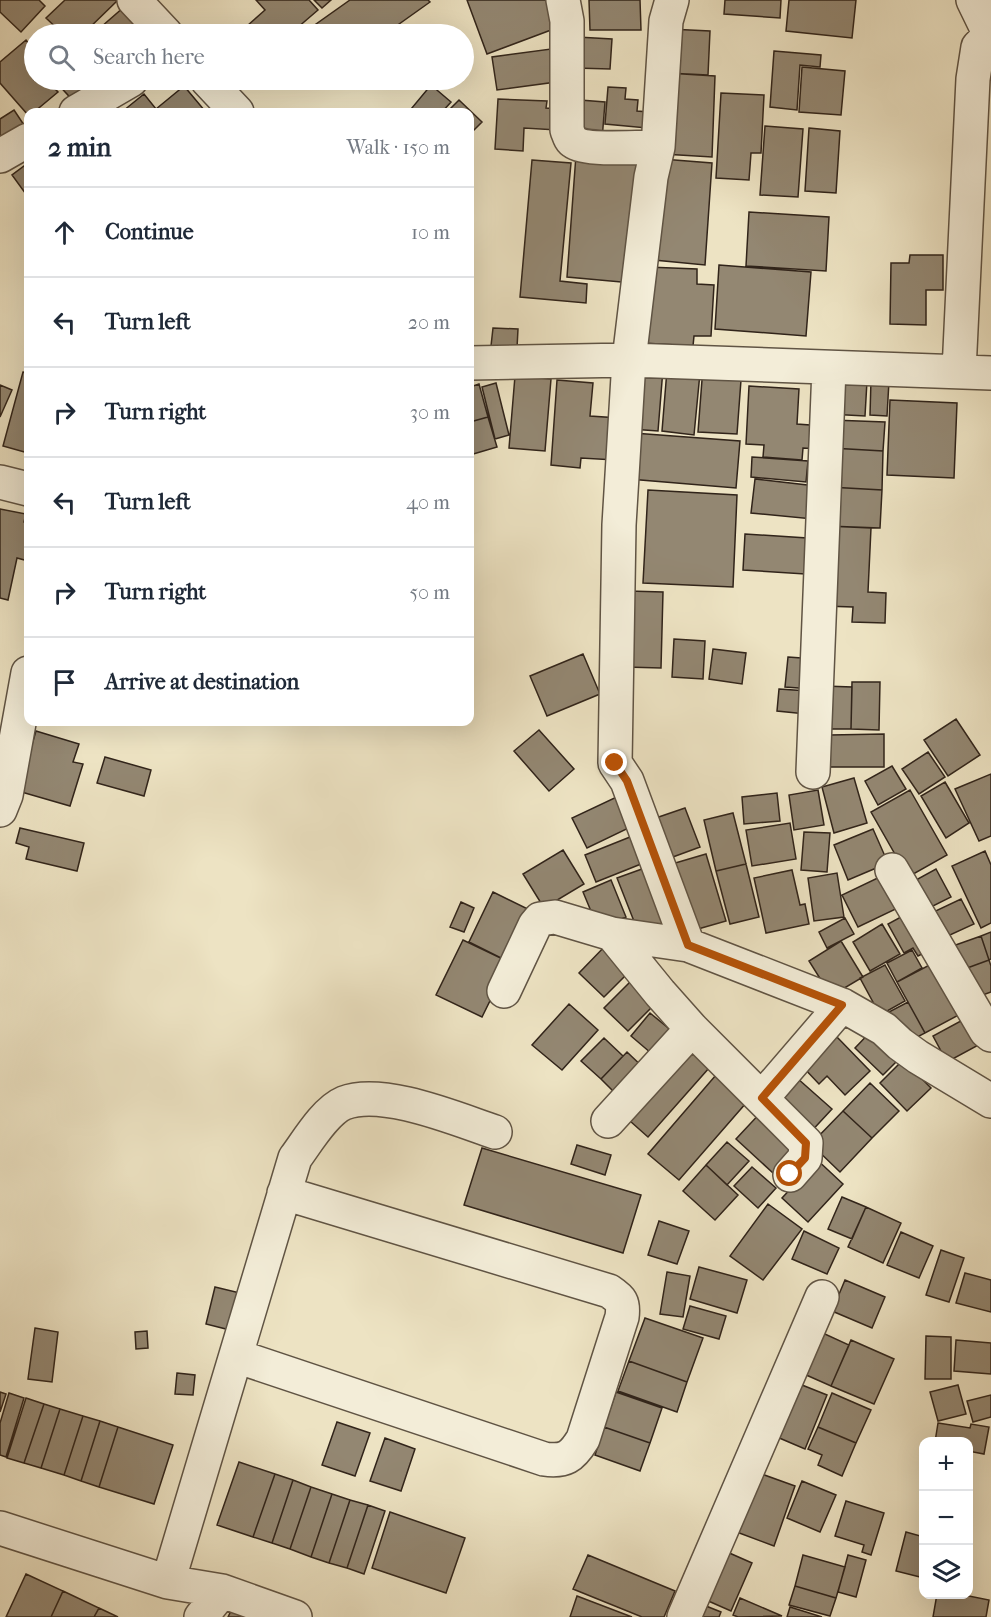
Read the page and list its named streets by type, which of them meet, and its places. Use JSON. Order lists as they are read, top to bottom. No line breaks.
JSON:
{"page":{"search":"Search here","heading":["2 min","Walk · 150 m"],"list":[["Continue","10 m"],["Turn left","20 m"],["Turn right","30 m"],["Turn left","40 m"],["Turn right","50 m"],"Arrive at destination"],"map_buttons":["+","−"]}}
